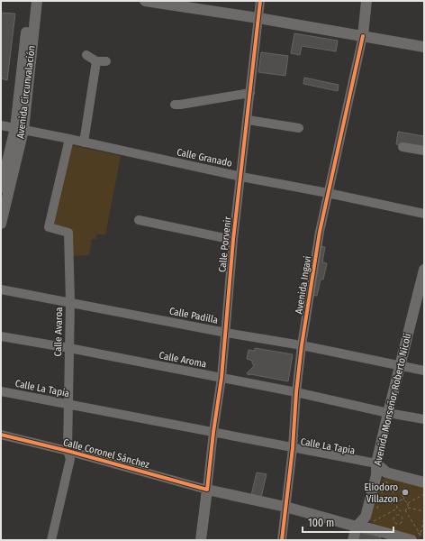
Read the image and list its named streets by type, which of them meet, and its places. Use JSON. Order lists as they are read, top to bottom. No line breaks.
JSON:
{"streets":{"main road":["Avenida Circunvalación","Calle Porvenir","Avenida Ingavi","Avenida Monseñor Roberto Nicoli","Calle Coronel Sánchez"],"street":["Calle Granado","Calle Padilla","Calle Avaroa","Calle Aroma","Calle La Tapia"]},"crossings":[["Avenida Circunvalación","Calle Granado"],["Calle Granado","Calle Porvenir"],["Calle Granado","Avenida Ingavi"],["Calle Granado","Calle Avaroa"],["Calle Porvenir","Calle Padilla"],["Calle Porvenir","Calle Aroma"],["Calle Porvenir","Calle La Tapia"],["Calle Porvenir","Calle Coronel Sánchez"],["Avenida Ingavi","Calle Padilla"],["Avenida Ingavi","Calle Aroma"],["Avenida Ingavi","Calle La Tapia"],["Avenida Ingavi","Calle Coronel Sánchez"],["Calle Padilla","Calle Avaroa"],["Calle Padilla","Avenida Monseñor Roberto Nicoli"],["Calle Avaroa","Calle Aroma"],["Calle Avaroa","Calle La Tapia"],["Calle Avaroa","Calle Coronel Sánchez"],["Calle Aroma","Avenida Monseñor Roberto Nicoli"],["Calle La Tapia","Avenida Monseñor Roberto Nicoli"],["Avenida Monseñor Roberto Nicoli","Calle Coronel Sánchez"]],"places":["Eliodoro Villazon"],"scale_bar":"100 m"}
